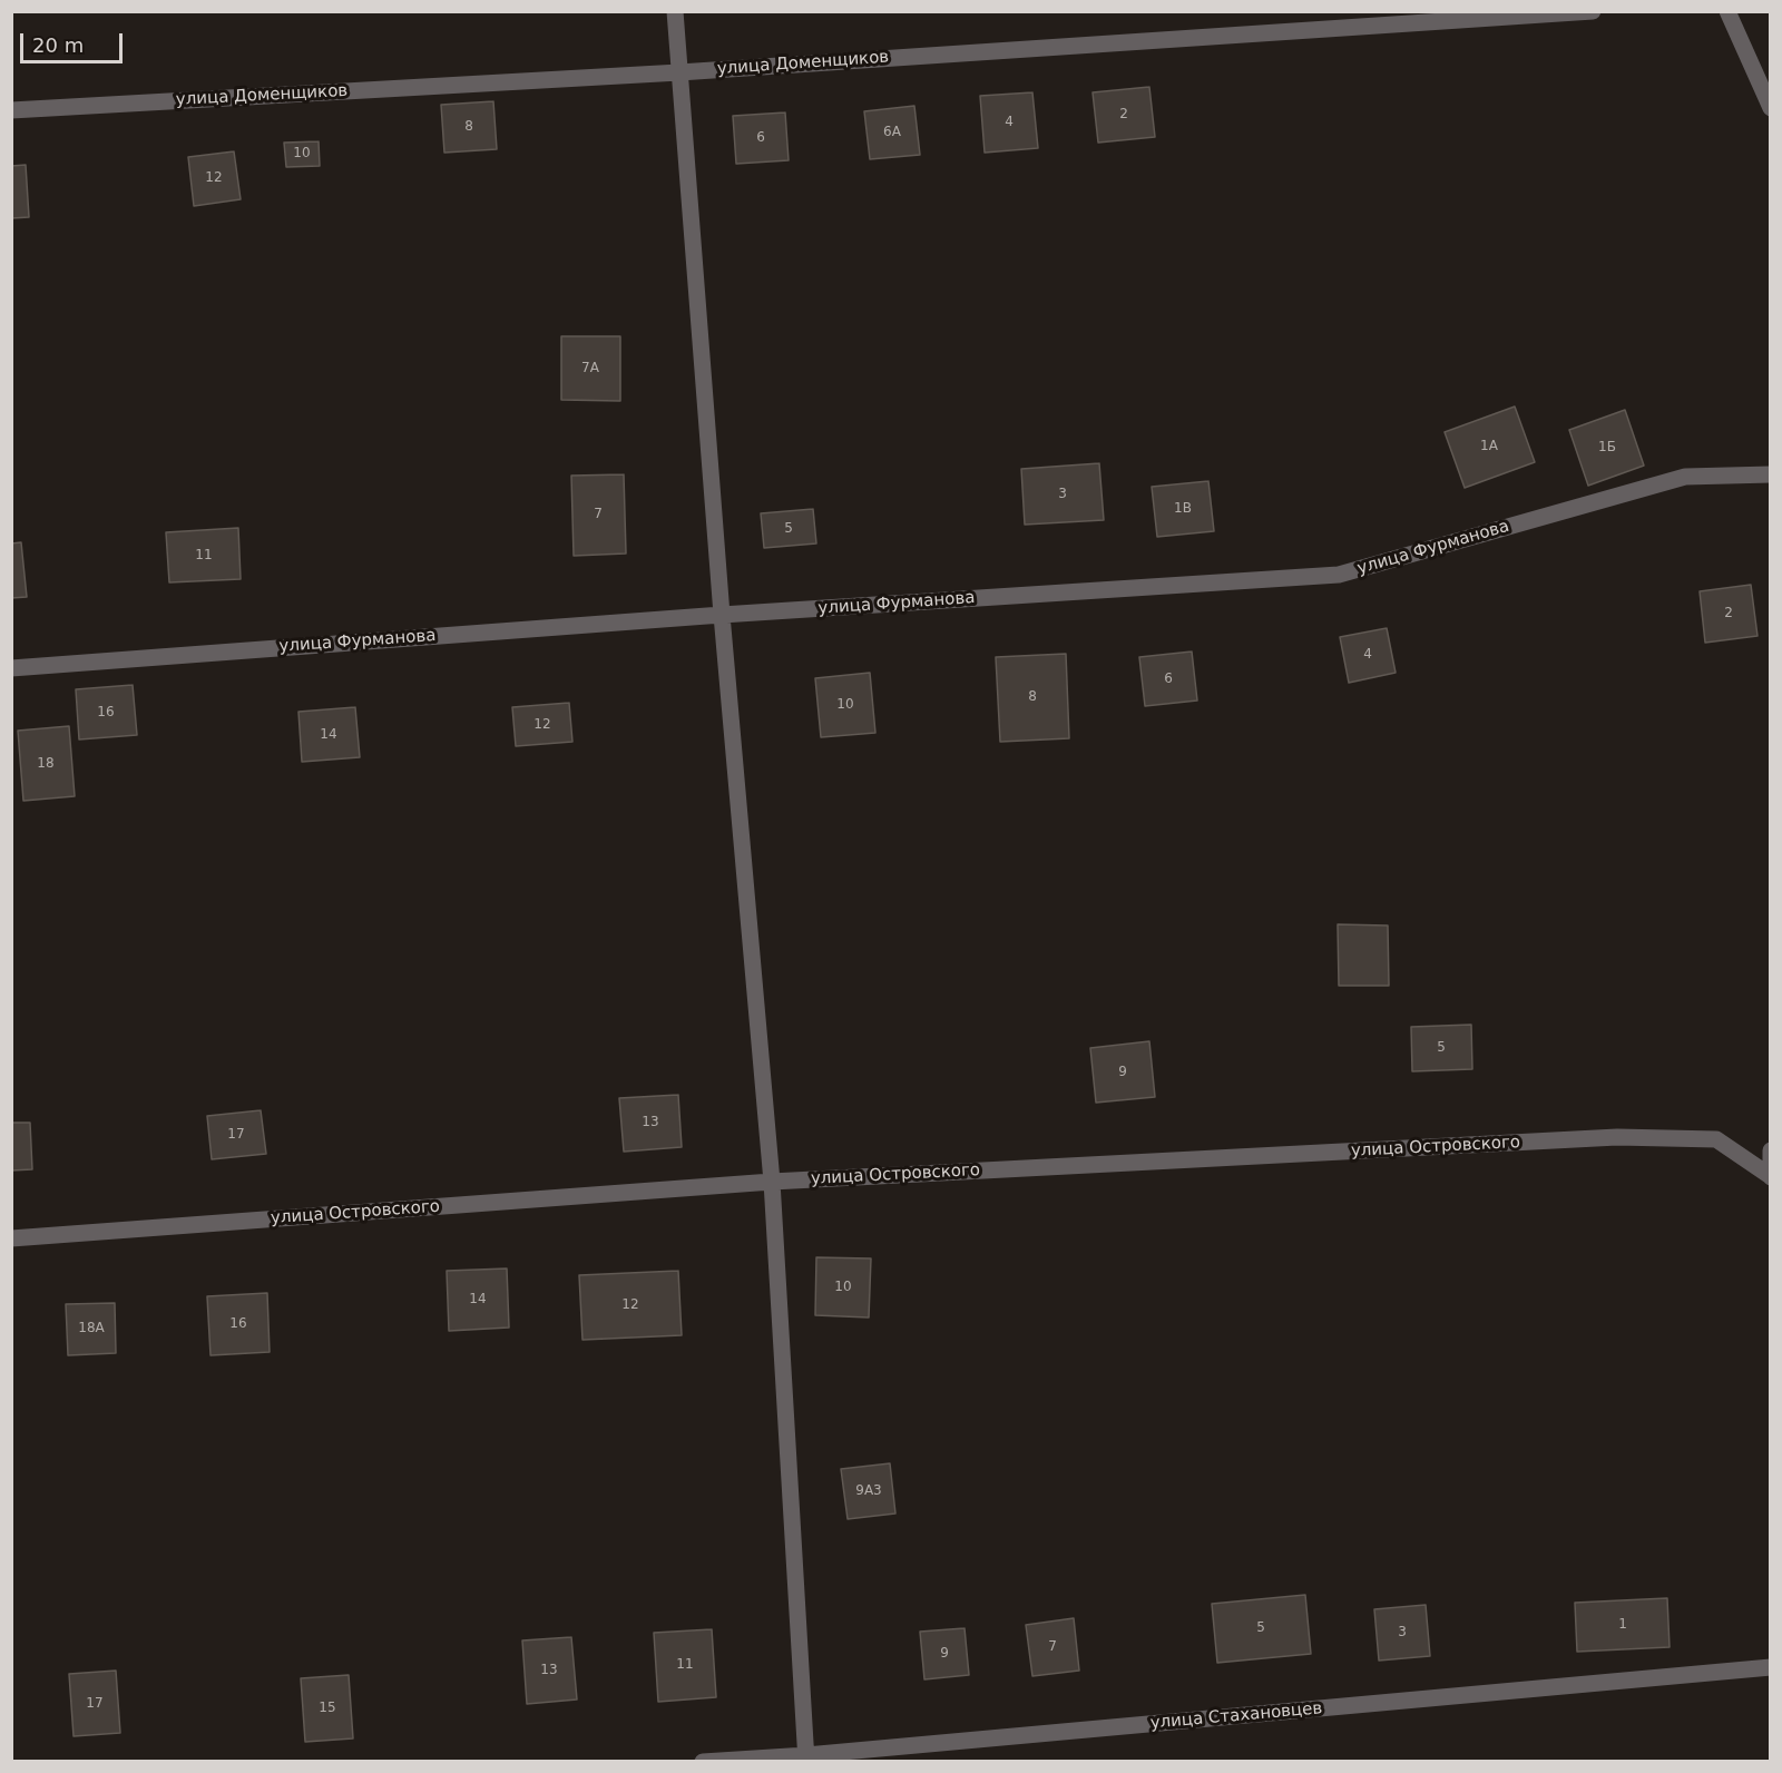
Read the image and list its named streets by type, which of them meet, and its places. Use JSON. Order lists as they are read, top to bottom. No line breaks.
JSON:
{"streets":{"street":["улица Доменщиков","улица Фурманова","улица Островского","улица Стахановцев"]},"house_numbers":["2","4","8","6А","6","10","12","7А","1А","1Б","3","1В","7","5","11","2","4","6","8","10","16","12","14","18","5","9","13","17","10","14","12","16","18А","9А3","1","5","3","7","9","11","13","17","15"],"scale_bar":"20 m"}
